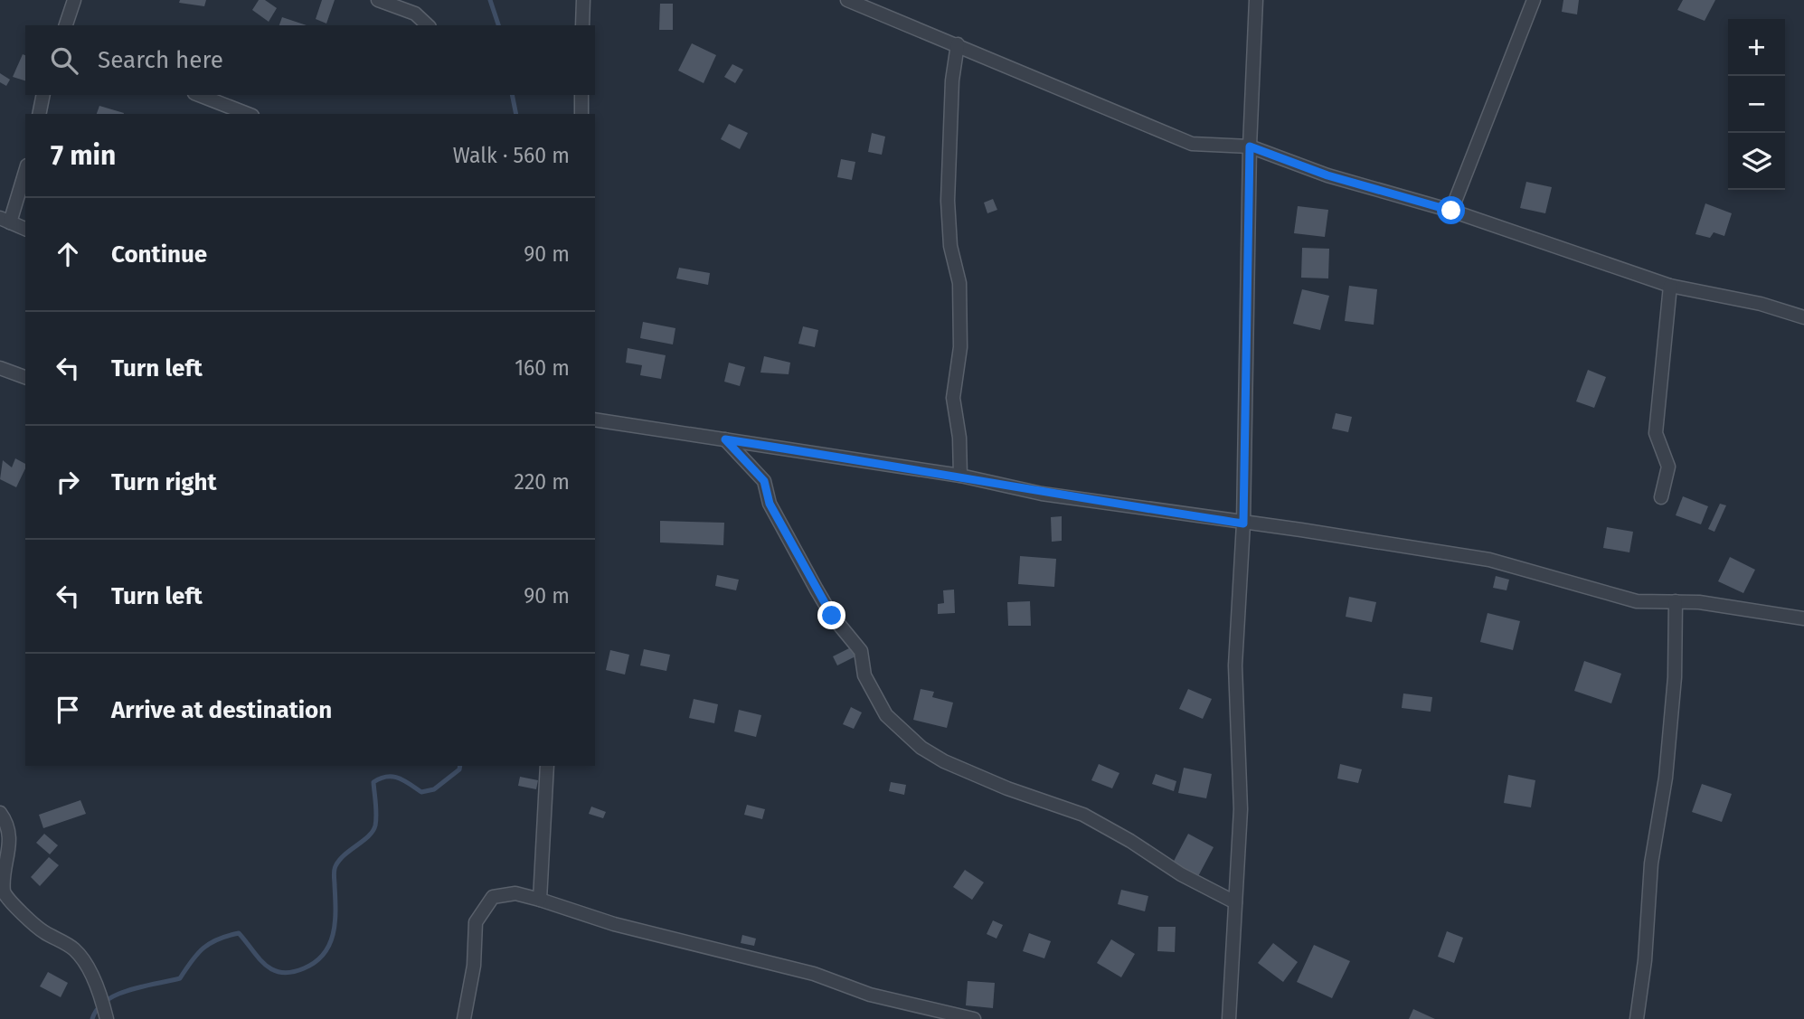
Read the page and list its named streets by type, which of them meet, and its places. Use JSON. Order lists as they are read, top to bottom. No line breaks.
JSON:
{"page":{"map_buttons":["+","−"],"search":"Search here","heading":["7 min","Walk · 560 m"],"list":[["Continue","90 m"],["Turn left","160 m"],["Turn right","220 m"],["Turn left","90 m"],"Arrive at destination"]}}
